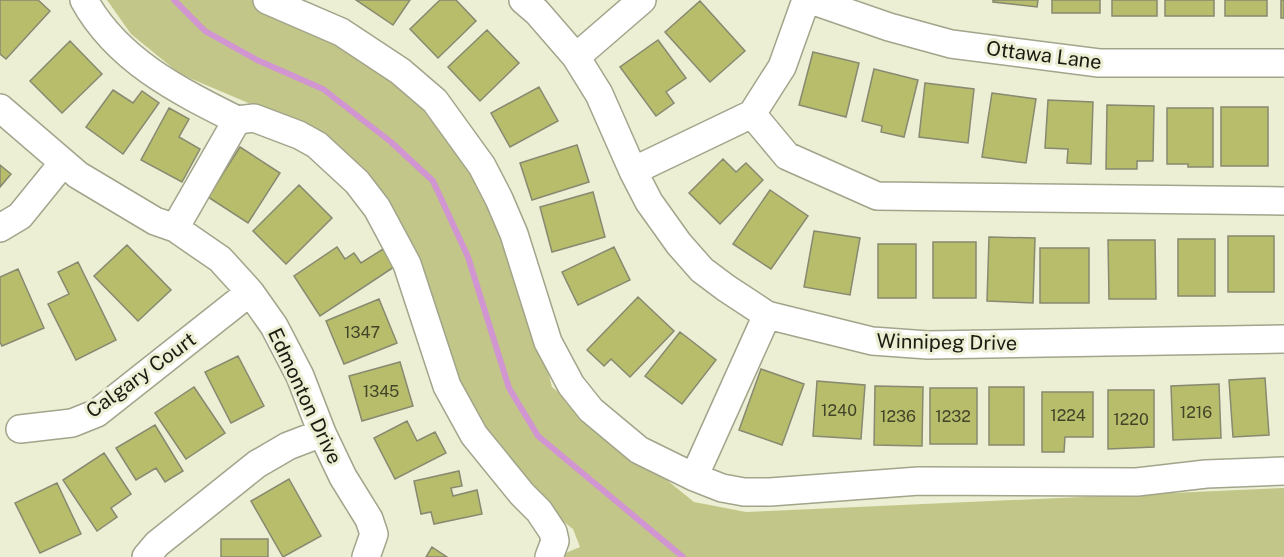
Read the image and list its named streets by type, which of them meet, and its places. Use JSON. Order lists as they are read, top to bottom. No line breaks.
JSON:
{"streets":{"street":["Ottawa Lane","Winnipeg Drive","Calgary Court","Edmonton Drive"]},"crossings":[["Calgary Court","Edmonton Drive"]],"house_numbers":["1347","1345","1240","1216","1224","1236","1232","1220"]}
